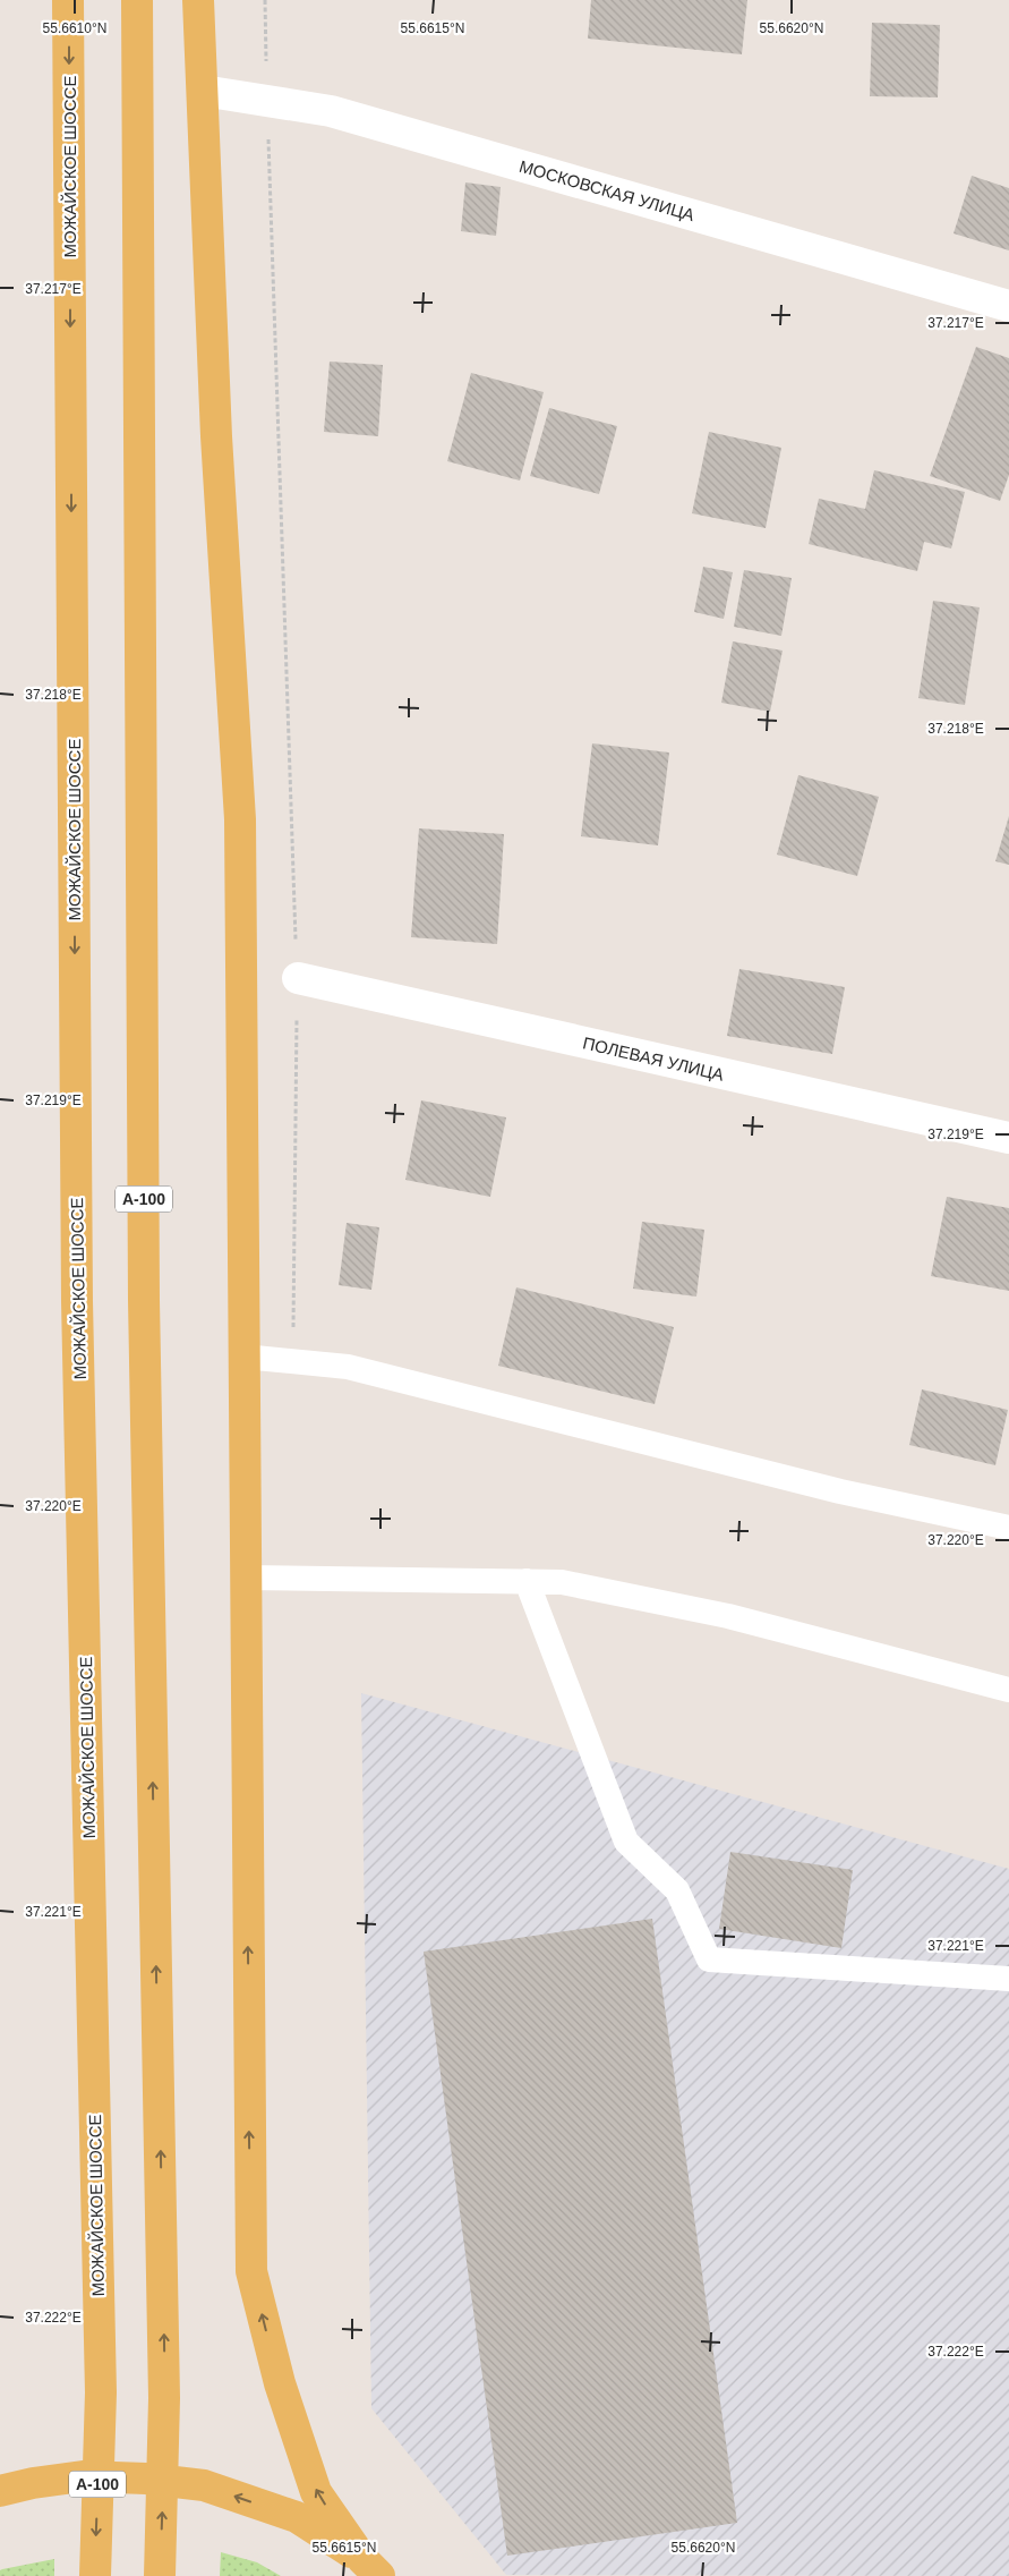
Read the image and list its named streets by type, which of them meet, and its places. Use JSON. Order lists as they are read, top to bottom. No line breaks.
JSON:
{"streets":{"main road":["МОЖАЙСКОЕ ШОССЕ","А-100"],"street":["МОСКОВСКАЯ УЛИЦА","ПОЛЕВАЯ УЛИЦА"]},"coordinates":["55.6610°N","55.6615°N","55.6620°N","37.217°E","37.218°E","37.219°E","37.220°E","37.221°E","37.222°E"]}
